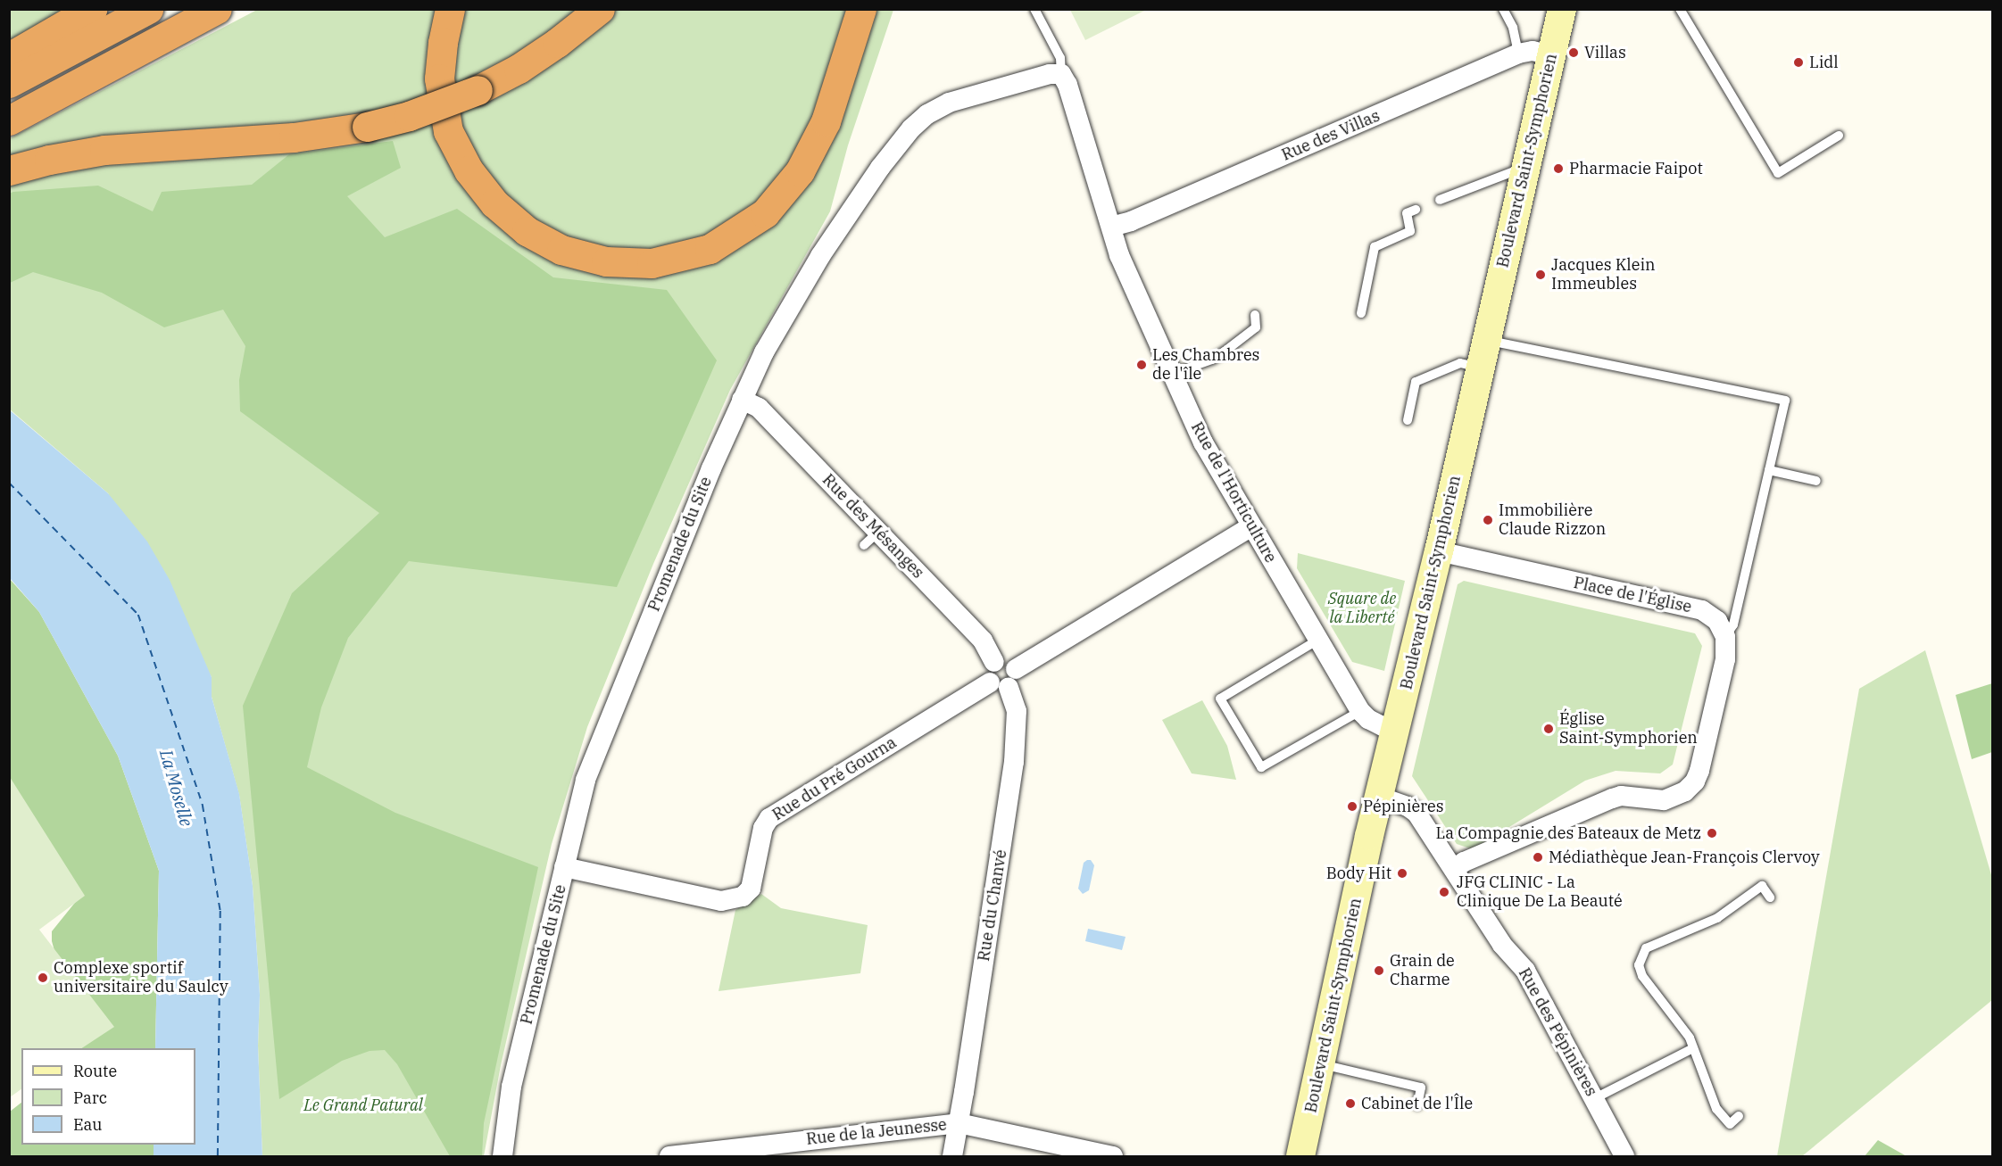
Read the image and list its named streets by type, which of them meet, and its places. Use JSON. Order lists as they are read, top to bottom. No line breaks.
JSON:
{"streets":{"main road":["Boulevard Saint-Symphorien"],"street":["Rue des Villas","Rue de l'Horticulture","Rue des Mésanges","Promenade du Site","Place de l'Église","Rue du Pré Gourna","Rue du Chanvé","Rue des Pépinières","Rue de la Jeunesse"]},"crossings":[["Rue des Villas","Boulevard Saint-Symphorien"],["Rue des Villas","Rue de l'Horticulture"],["Boulevard Saint-Symphorien","Rue de l'Horticulture"],["Boulevard Saint-Symphorien","Place de l'Église"],["Boulevard Saint-Symphorien","Rue des Pépinières"],["Rue de l'Horticulture","Promenade du Site"],["Rue des Mésanges","Promenade du Site"],["Rue des Mésanges","Rue du Pré Gourna"],["Rue des Mésanges","Rue du Chanvé"],["Promenade du Site","Rue du Pré Gourna"],["Rue du Pré Gourna","Rue du Chanvé"],["Rue du Chanvé","Rue de la Jeunesse"]],"water":["La Moselle"],"parks":["Square de la Liberté","Le Grand Patural"],"places":["Villas","Lidl","Pharmacie Faipot","Jacques Klein Immeubles","Les Chambres de l'île","Immobilière Claude Rizzon","Église Saint-Symphorien","Pépinières","La Compagnie des Bateaux de Metz","Médiathèque Jean-François Clervoy","Body Hit","JFG CLINIC - La Clinique De La Beauté","Grain de Charme","Complexe sportif universitaire du Saulcy","Cabinet de l'Île"],"legend":["Route","Parc","Eau"]}
